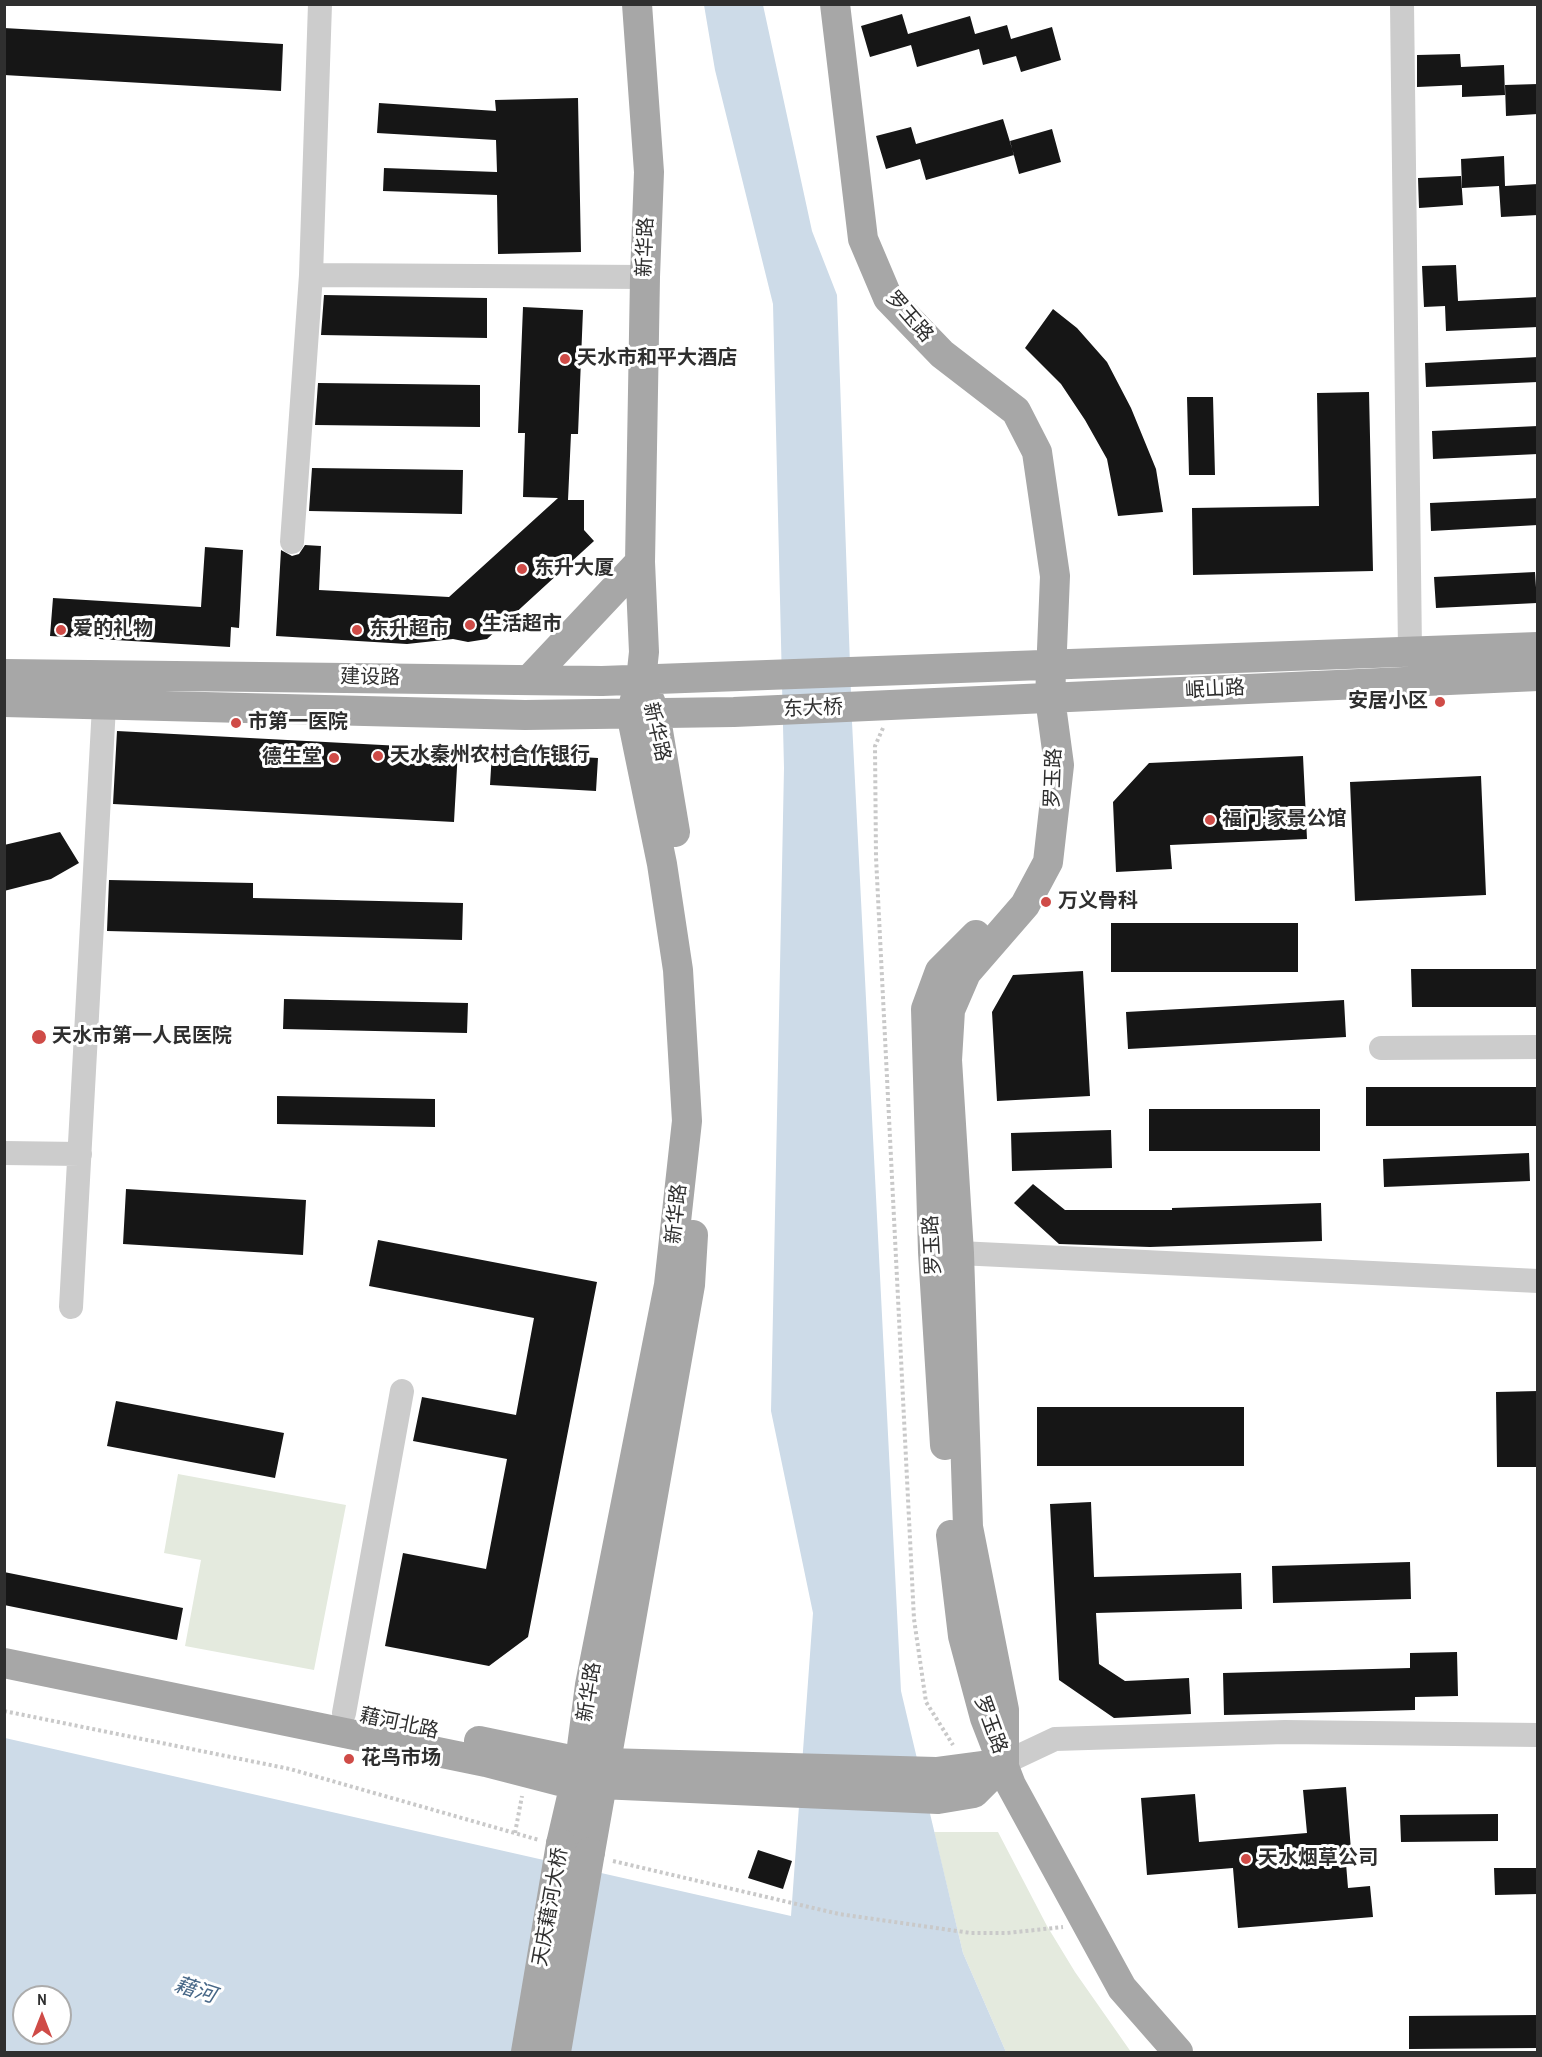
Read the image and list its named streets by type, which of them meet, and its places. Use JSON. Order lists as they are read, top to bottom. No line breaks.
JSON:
{"streets":{"main road":["新华路","罗玉路","建设路","岷山路","东大桥","藉河北路","天庆藉河大桥"]},"crossings":[["新华路","建设路"],["新华路","藉河北路"],["新华路","天庆藉河大桥"],["罗玉路","岷山路"],["建设路","东大桥"],["岷山路","东大桥"],["藉河北路","天庆藉河大桥"]],"water":["藉河"],"places":["天水市和平大酒店","东升大厦","生活超市","爱的礼物","东升超市","安居小区","市第一医院","天水秦州农村合作银行","德生堂","福门·家景公馆","万义骨科","天水市第一人民医院","花鸟市场","天水烟草公司"],"north":"top"}
